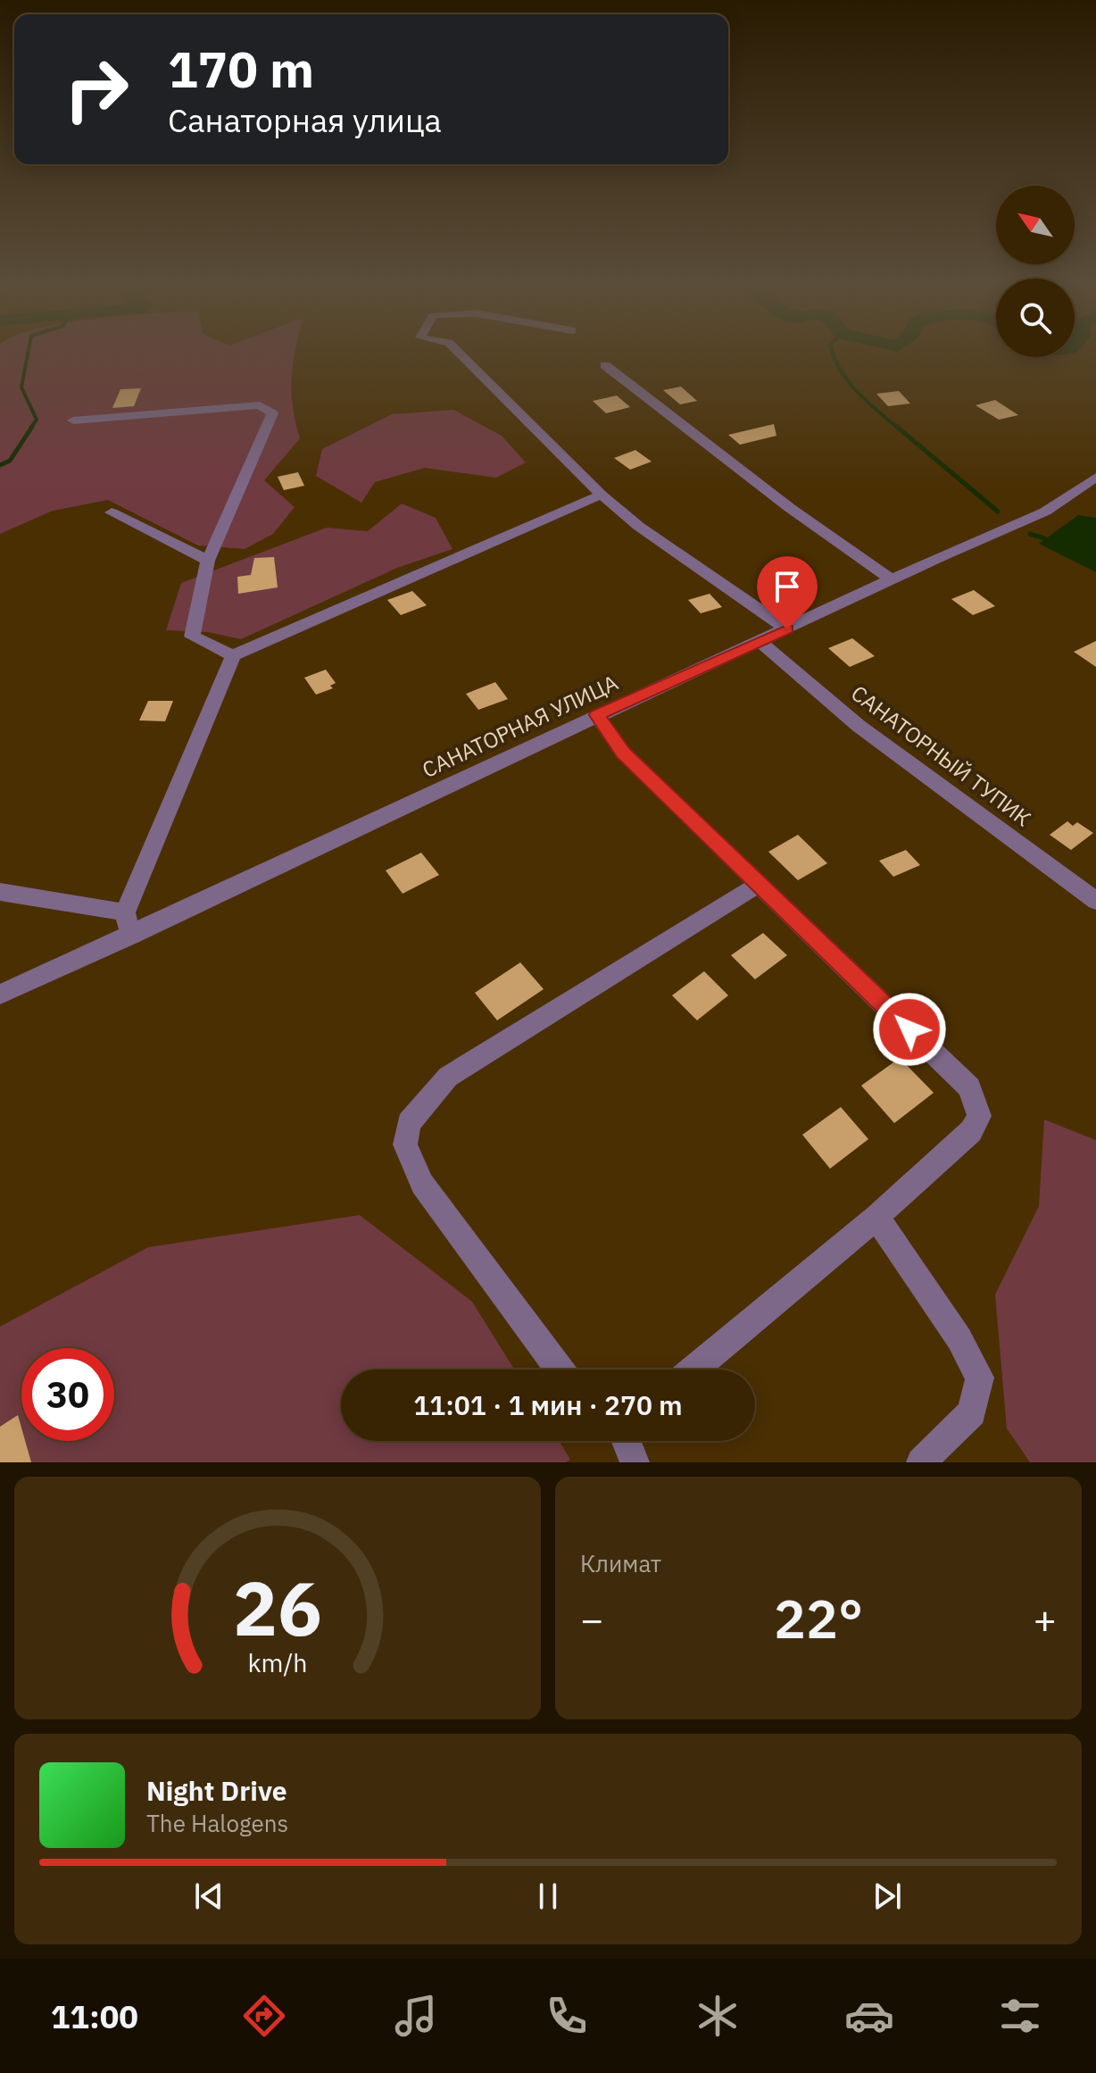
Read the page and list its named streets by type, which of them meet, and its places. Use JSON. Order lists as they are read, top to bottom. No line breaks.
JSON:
{"streets":{"street":["САНАТОРНАЯ УЛИЦА","САНАТОРНЫЙ ТУПИК"]},"crossings":[["САНАТОРНАЯ УЛИЦА","САНАТОРНЫЙ ТУПИК"]],"north":"top left","page":{"turn":["170 m","Санаторная улица"],"limit":"30","trip":"11:01 · 1 мин · 270 m","tile":"Климат","heat":["−","22°","+"],"song":["Night Drive","The Halogens"],"tabs":"11:00","gauge":["26","km/h"]}}
